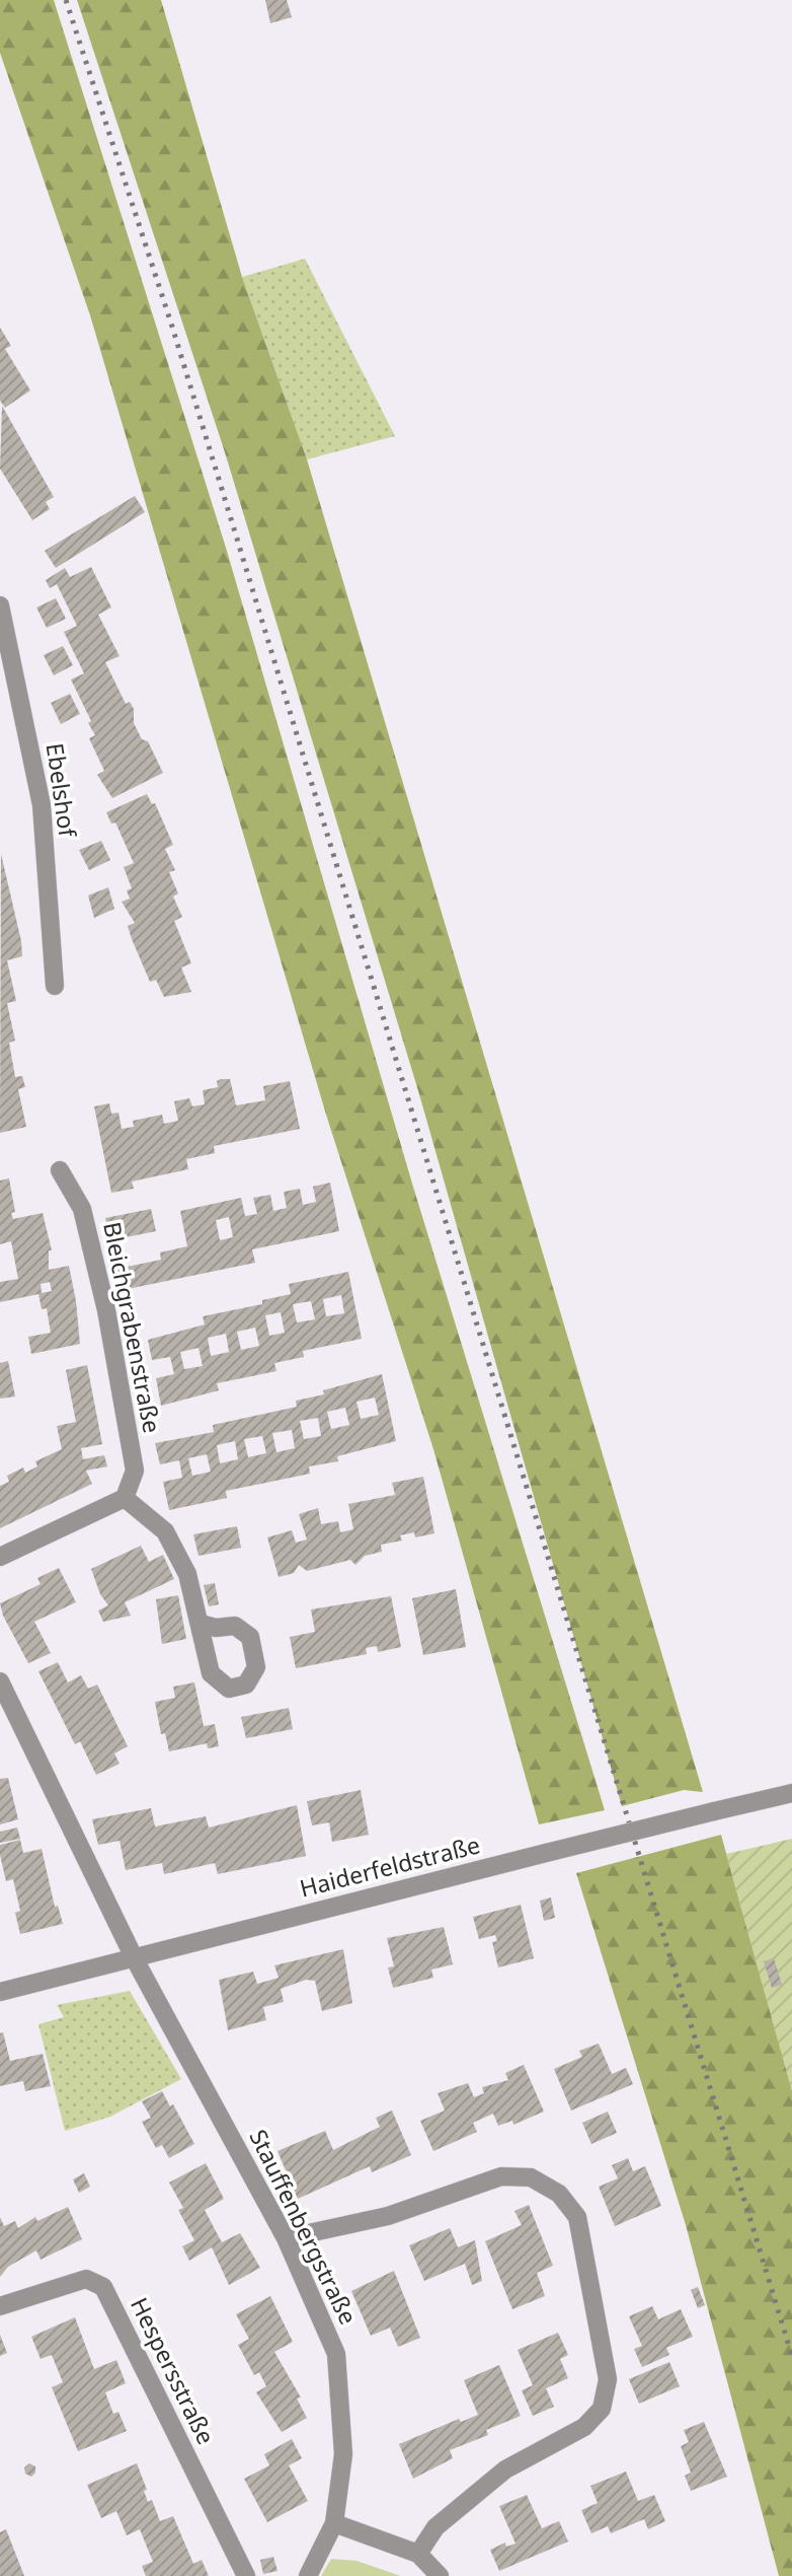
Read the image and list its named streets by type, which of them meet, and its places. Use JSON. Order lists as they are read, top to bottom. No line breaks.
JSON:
{"streets":{"street":["Ebelshof","Bleichgrabenstraße","Haiderfeldstraße","Stauffenbergstraße","Hespersstraße"]},"crossings":[["Haiderfeldstraße","Stauffenbergstraße"]]}
